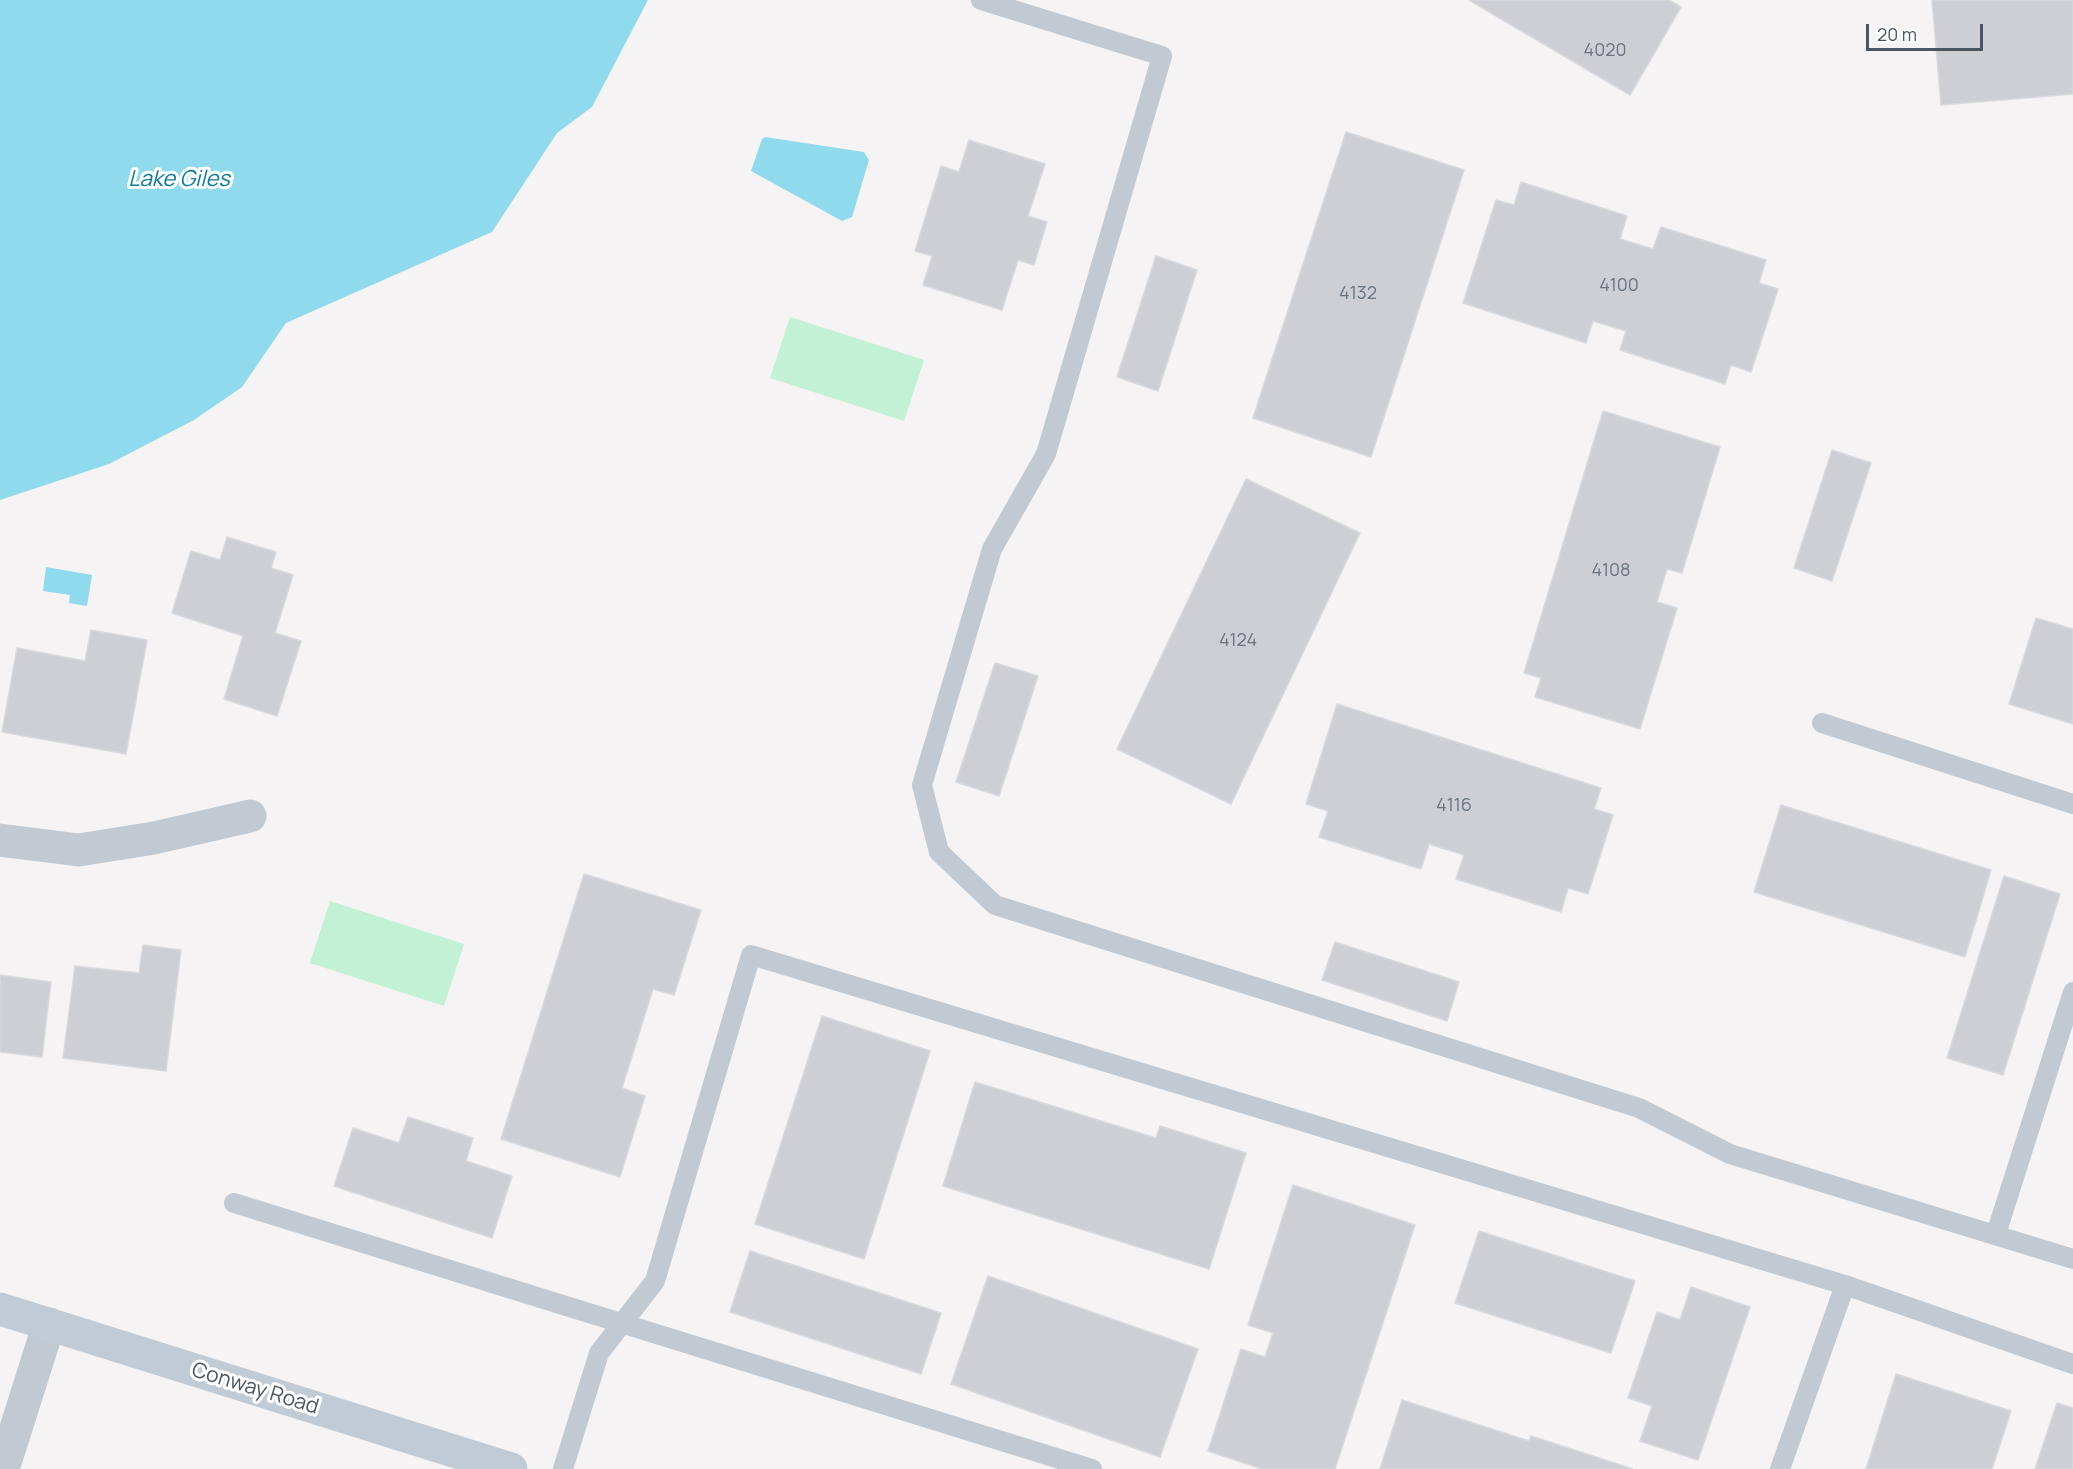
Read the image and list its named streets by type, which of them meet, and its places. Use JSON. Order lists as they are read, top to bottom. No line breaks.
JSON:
{"streets":{"main road":["Conway Road"]},"water":["Lake Giles"],"house_numbers":["4020","4100","4132","4108","4124","4116"],"scale_bar":"20 m"}
